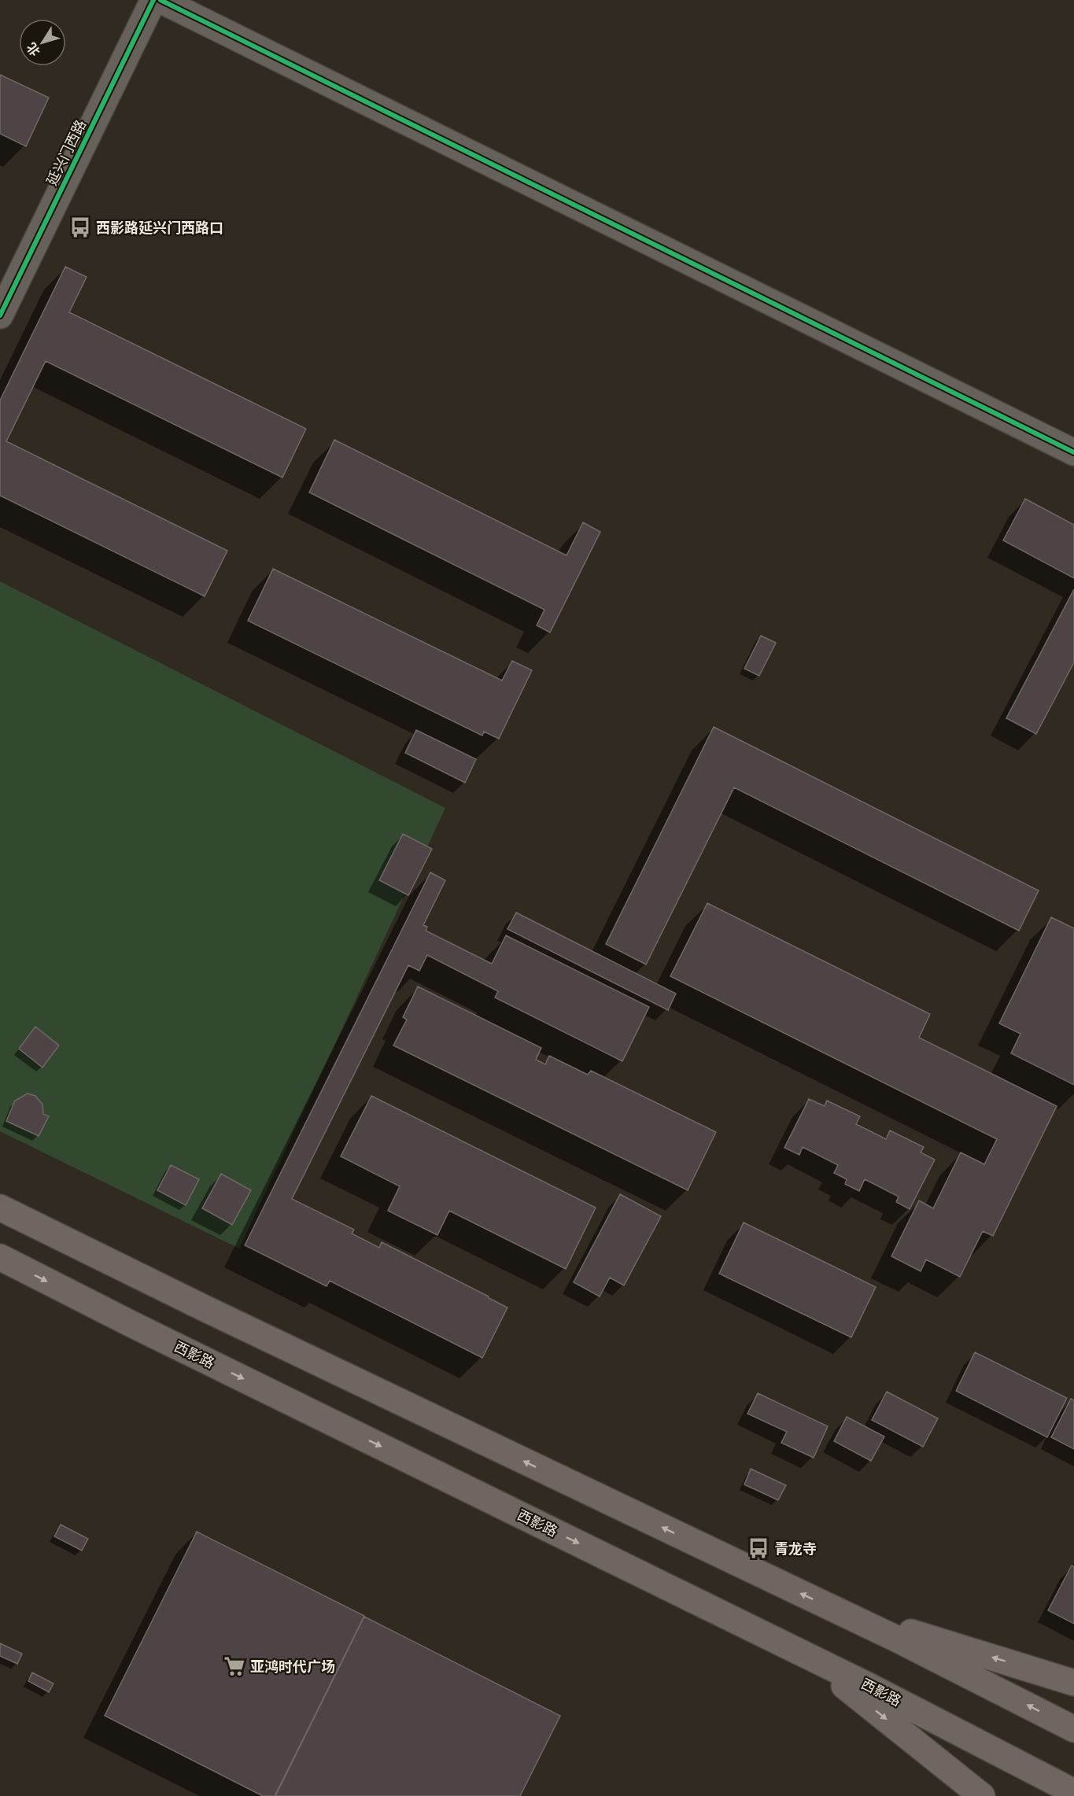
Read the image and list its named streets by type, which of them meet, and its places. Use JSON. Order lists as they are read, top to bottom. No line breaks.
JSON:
{"streets":{"main road":["西影路"],"street":["延兴门西路"]},"places":{"bus stop":["西影路延兴门西路口","青龙寺"],"supermarket":["亚鸿时代广场"]},"north":"bottom left"}
